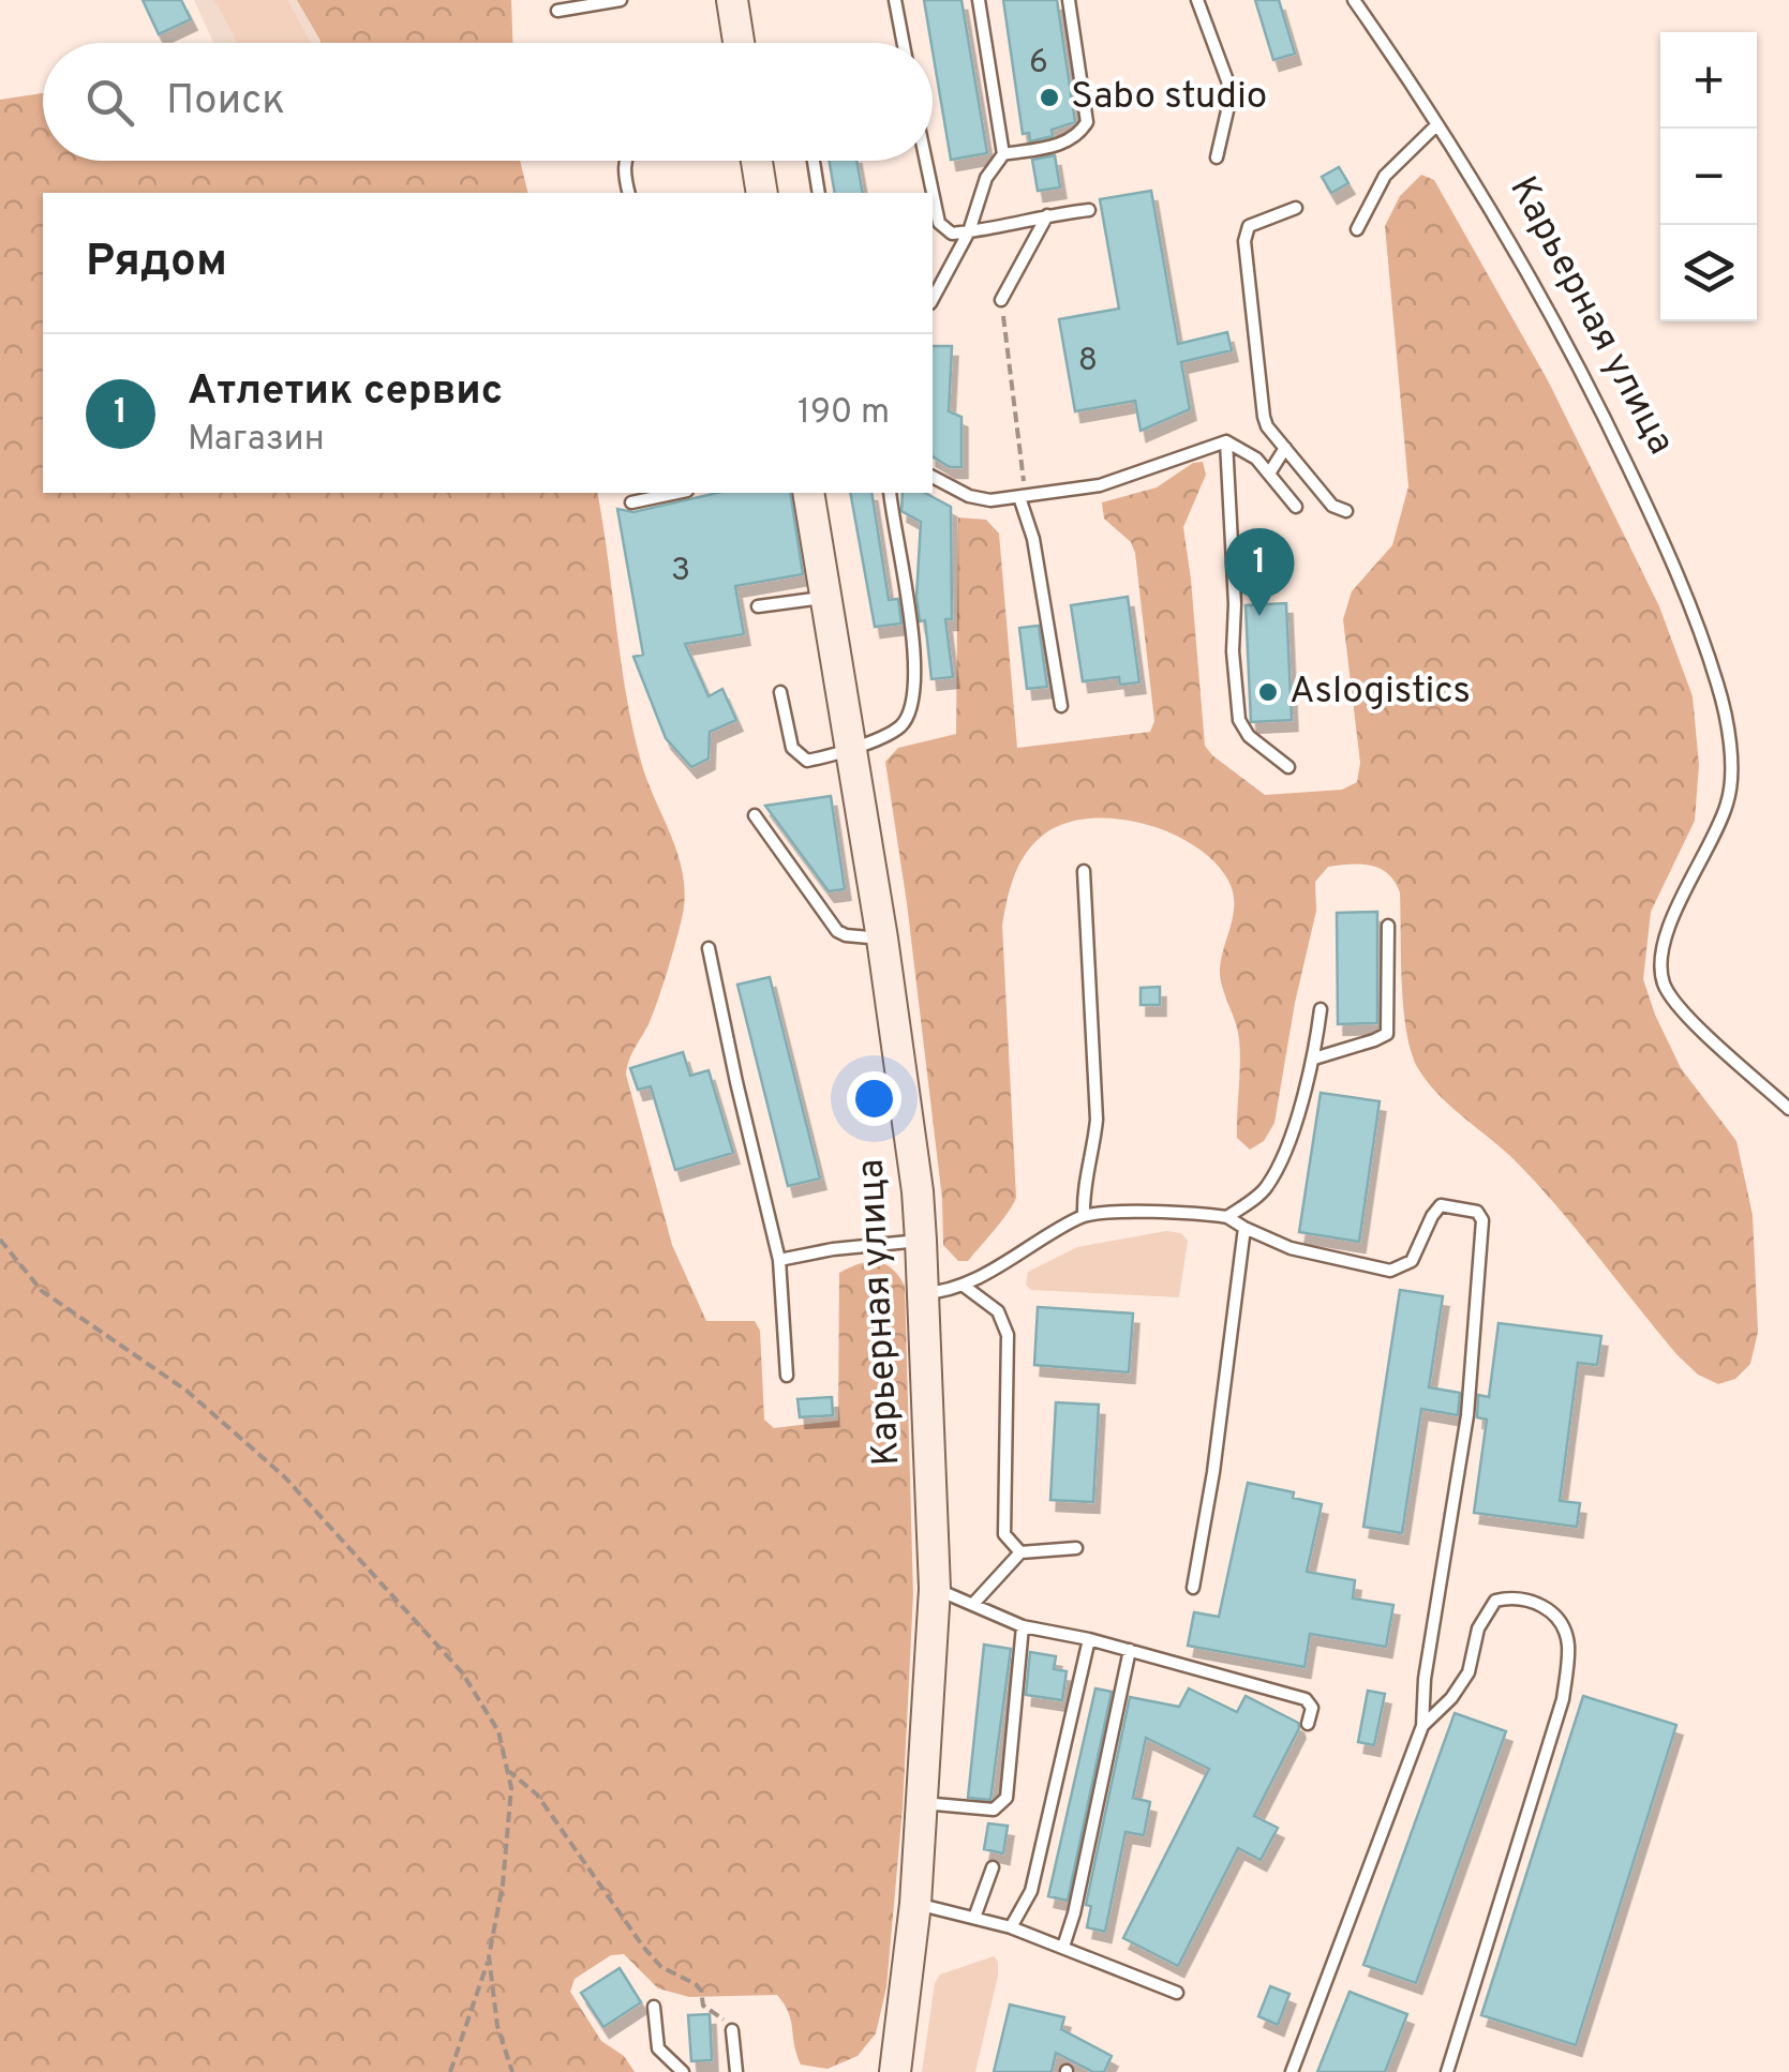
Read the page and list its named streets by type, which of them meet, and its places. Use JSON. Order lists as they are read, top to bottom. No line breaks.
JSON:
{"streets":{"street":["Карьерная улица"]},"places":["Sabo studio","Aslogistics"],"house_numbers":["6","8","3"],"page":{"map_buttons":["+","−"],"search":"Поиск","heading":"Рядом","list":[{"mark":"1","name":"Атлетик сервис","note":"Магазин","value":"190 m"}],"pins":"1"}}
